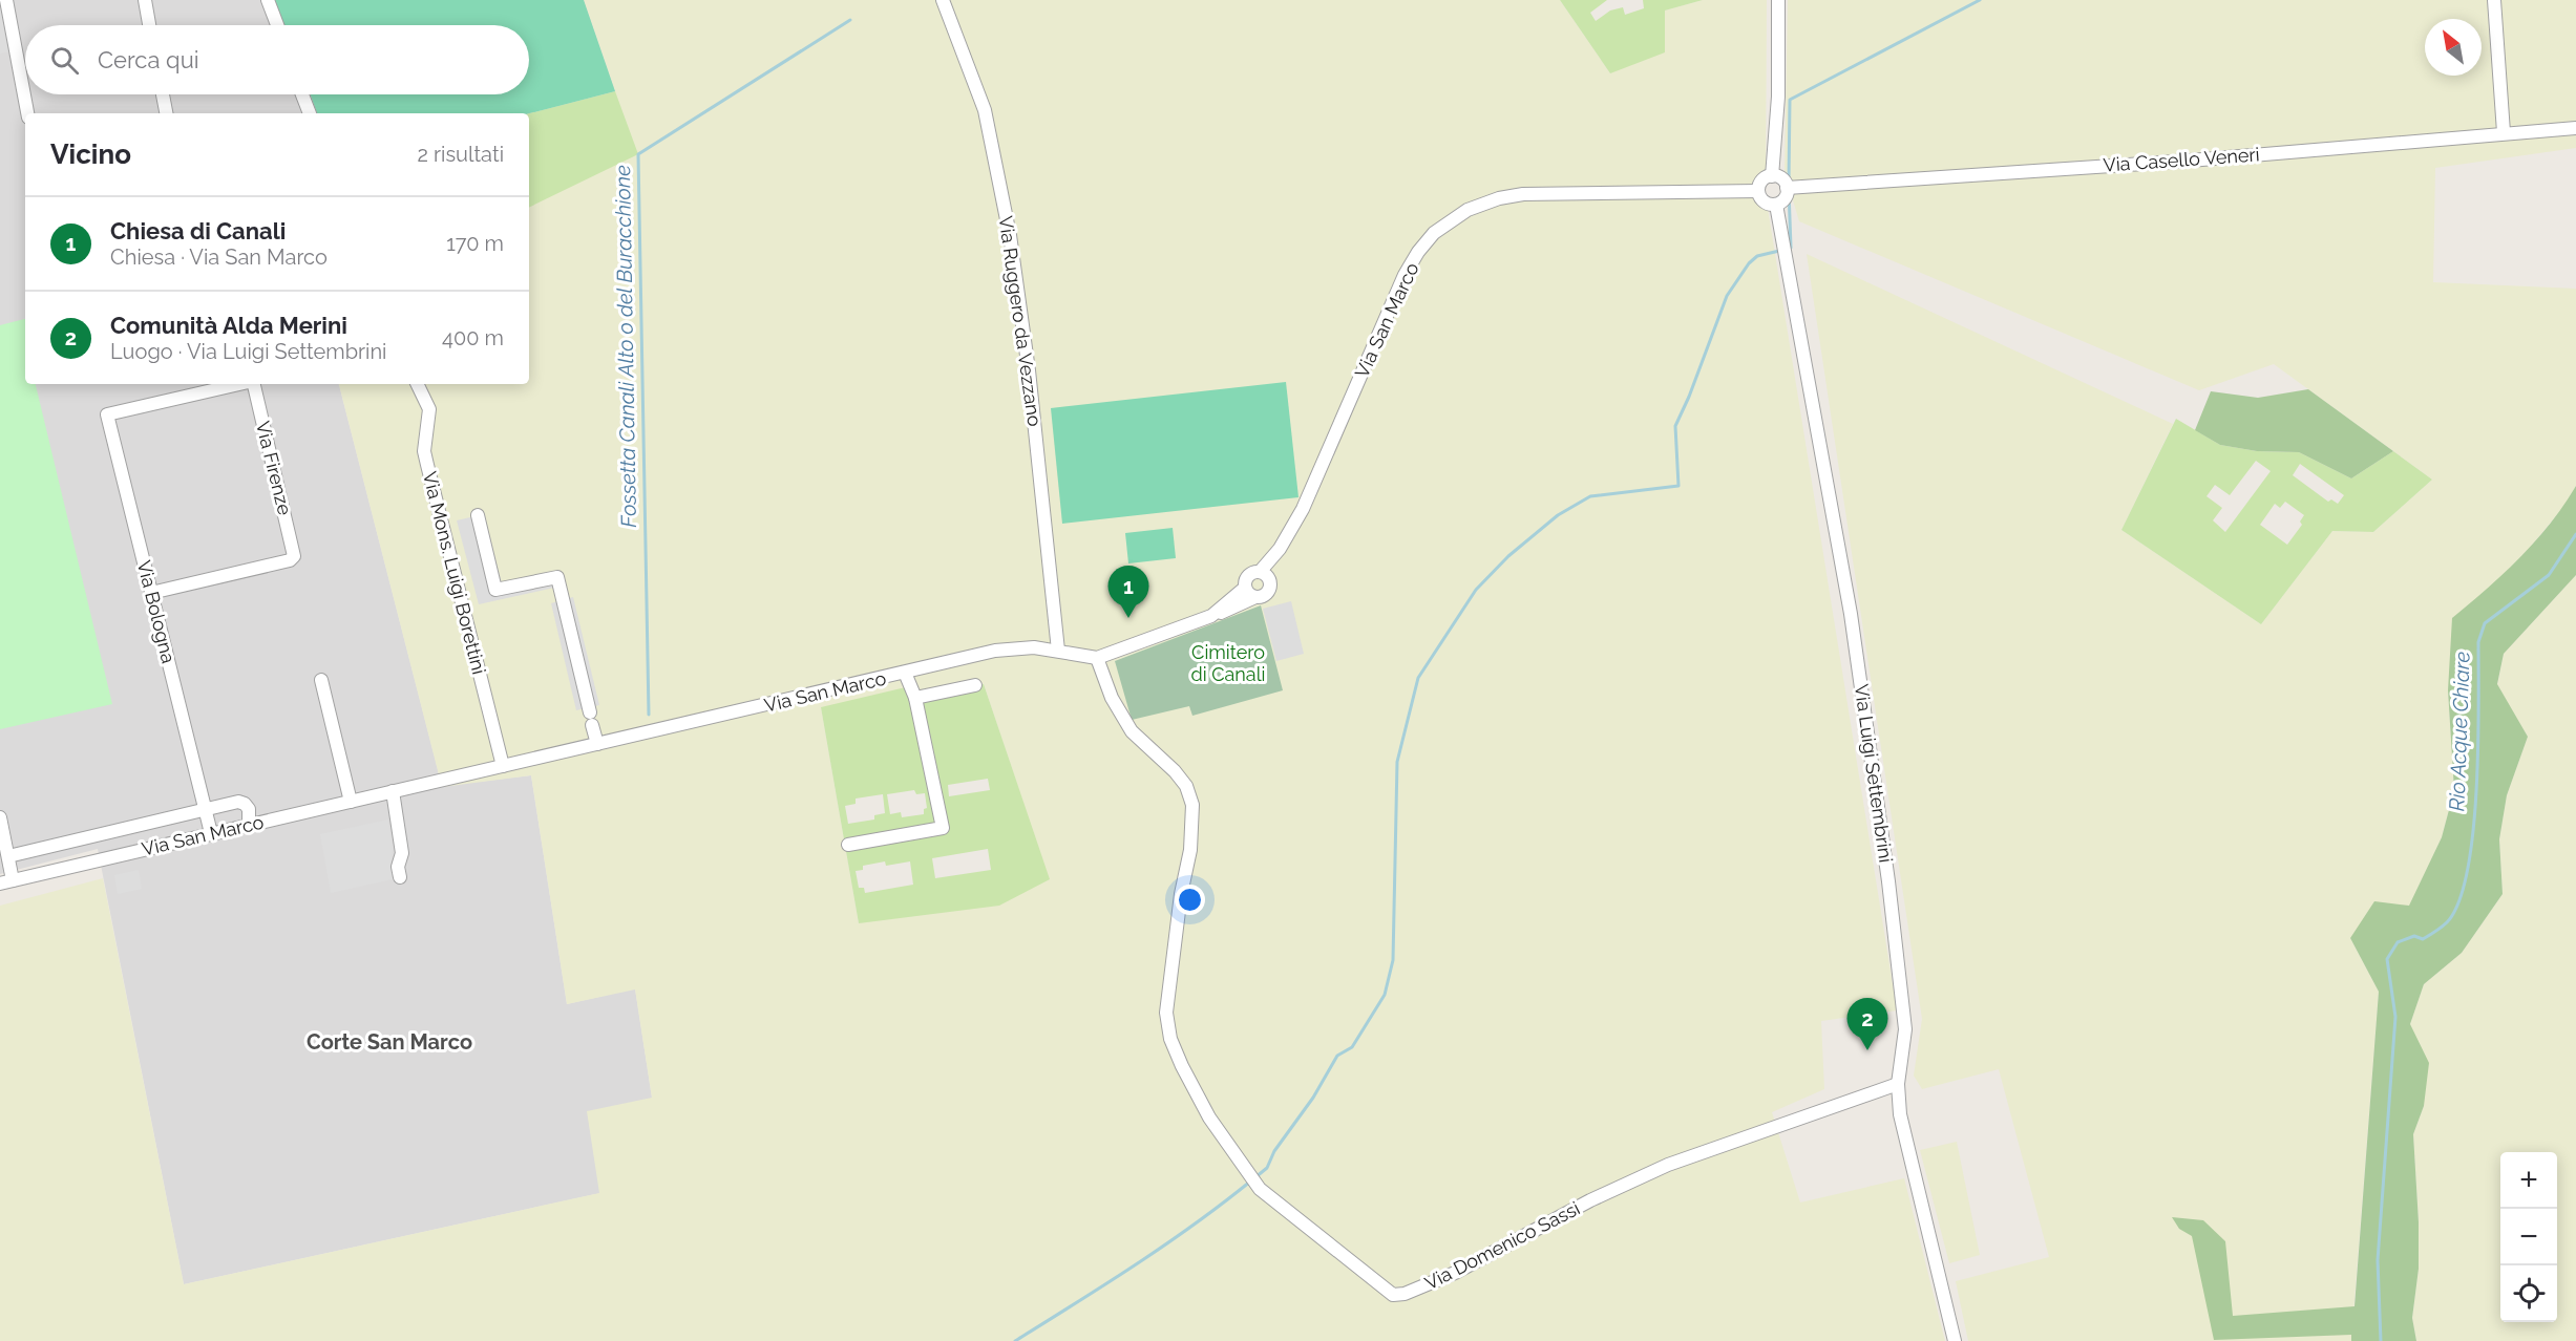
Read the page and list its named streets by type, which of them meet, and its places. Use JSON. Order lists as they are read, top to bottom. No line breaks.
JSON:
{"streets":{"street":["Via Casello Veneri","Via San Marco","Via Ruggero da Vezzano","Via Firenze","Via Mons. Luigi Borettini","Via Bologna","Via Luigi Settembrini","Via Domenico Sassi"]},"crossings":[["Via Casello Veneri","Via San Marco"],["Via Casello Veneri","Via Luigi Settembrini"],["Via San Marco","Via Ruggero da Vezzano"],["Via San Marco","Via Mons. Luigi Borettini"],["Via San Marco","Via Bologna"],["Via San Marco","Via Luigi Settembrini"],["Via San Marco","Via Domenico Sassi"],["Via Firenze","Via Bologna"],["Via Luigi Settembrini","Via Domenico Sassi"]],"districts":["Corte San Marco"],"water":["Fossetta Canali Alto o del Buracchione","Rio Acque Chiare"],"parks":["Cimitero di Canali"],"north":"top left","page":{"search":"Cerca qui","heading":["Vicino","2 risultati"],"list":[{"mark":"1","name":"Chiesa di Canali","note":"Chiesa · Via San Marco","value":"170 m"},{"mark":"2","name":"Comunità Alda Merini","note":"Luogo · Via Luigi Settembrini","value":"400 m"}],"pins":["1","2"],"map_buttons":["+","−"]}}
